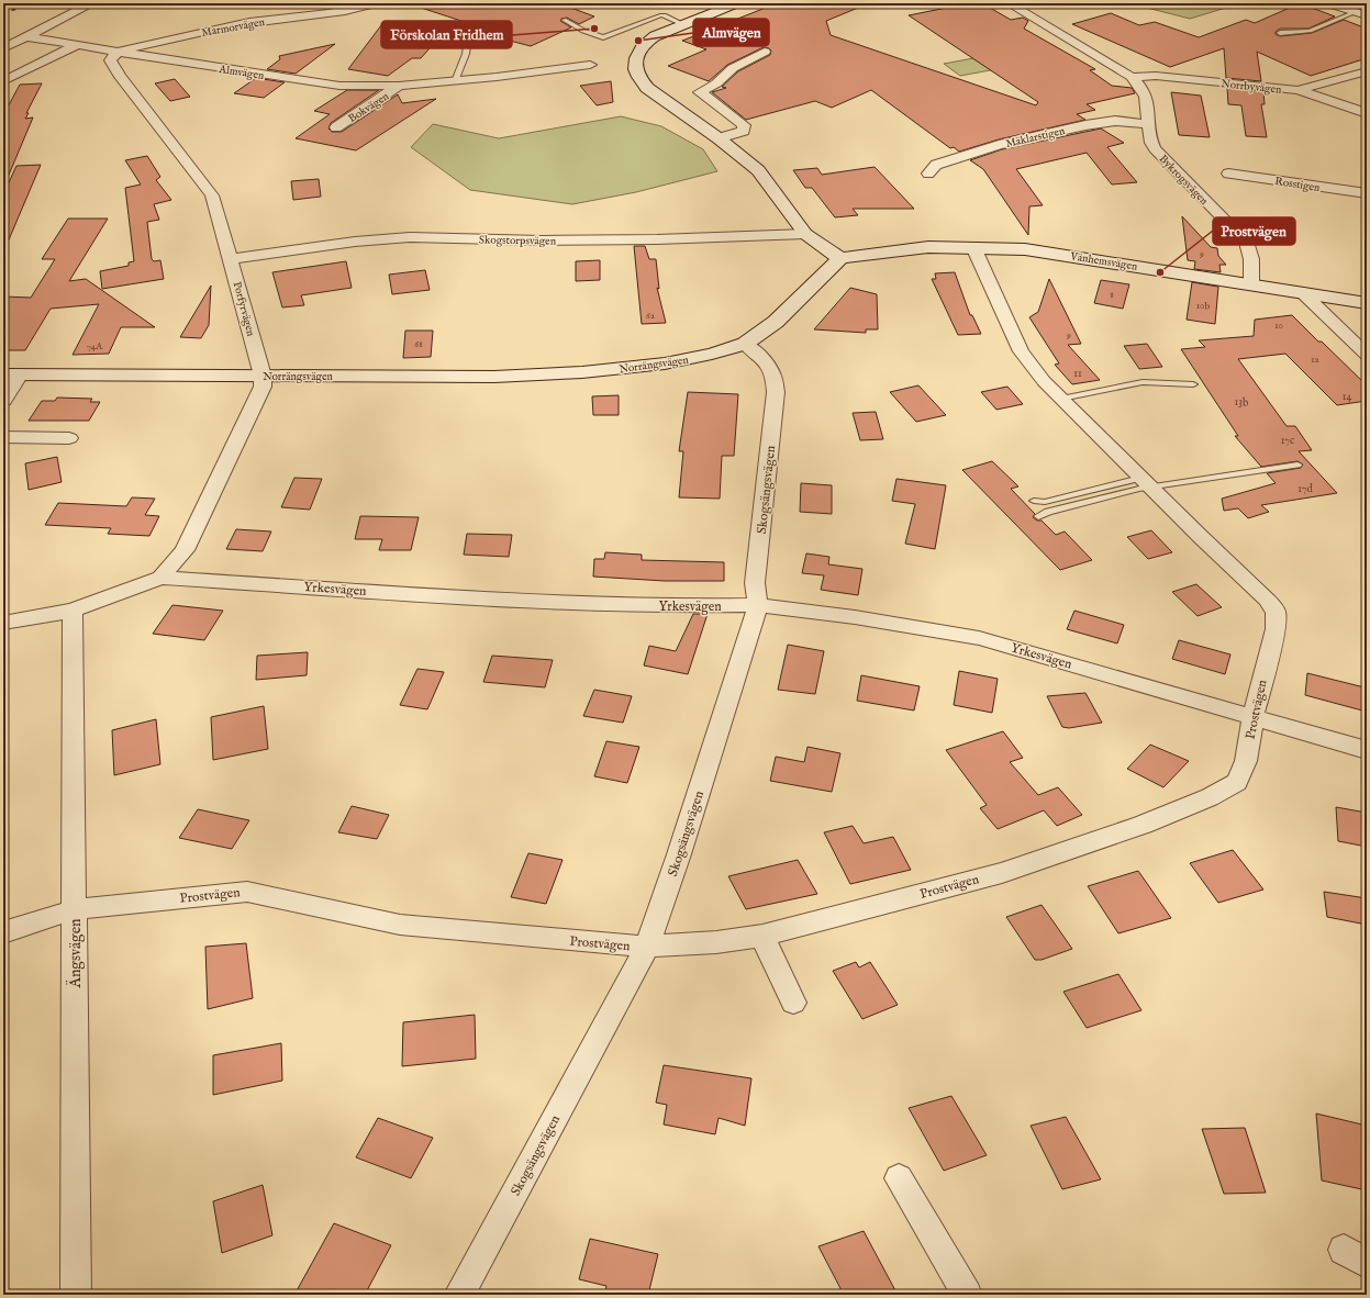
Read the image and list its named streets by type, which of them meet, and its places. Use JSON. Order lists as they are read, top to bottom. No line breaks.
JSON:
{"streets":{"street":["Marmorvägen","Almvägen","Norrbyvägen","Bokvägen","Mäklarstigen","Bykrogsvägen","Rosstigen","Skogstorpsvägen","Vänhemsvägen","Porfyrvägen","Norrängsvägen","Skogsängsvägen","Yrkesvägen","Prostvägen","Ängsvägen"]},"crossings":[["Marmorvägen","Almvägen"],["Marmorvägen","Porfyrvägen"],["Almvägen","Bokvägen"],["Almvägen","Porfyrvägen"],["Norrbyvägen","Bykrogsvägen"],["Mäklarstigen","Bykrogsvägen"],["Bykrogsvägen","Vänhemsvägen"],["Skogstorpsvägen","Porfyrvägen"],["Vänhemsvägen","Norrängsvägen"],["Vänhemsvägen","Prostvägen"],["Porfyrvägen","Norrängsvägen"],["Porfyrvägen","Yrkesvägen"],["Norrängsvägen","Skogsängsvägen"],["Skogsängsvägen","Yrkesvägen"],["Skogsängsvägen","Prostvägen"],["Yrkesvägen","Prostvägen"],["Yrkesvägen","Ängsvägen"],["Prostvägen","Ängsvägen"]],"places":["Förskolan Fridhem","Almvägen","Prostvägen"],"house_numbers":["9","8","10b","62","10","9","68","74A","12","11","14","13b","17c","17d"]}
